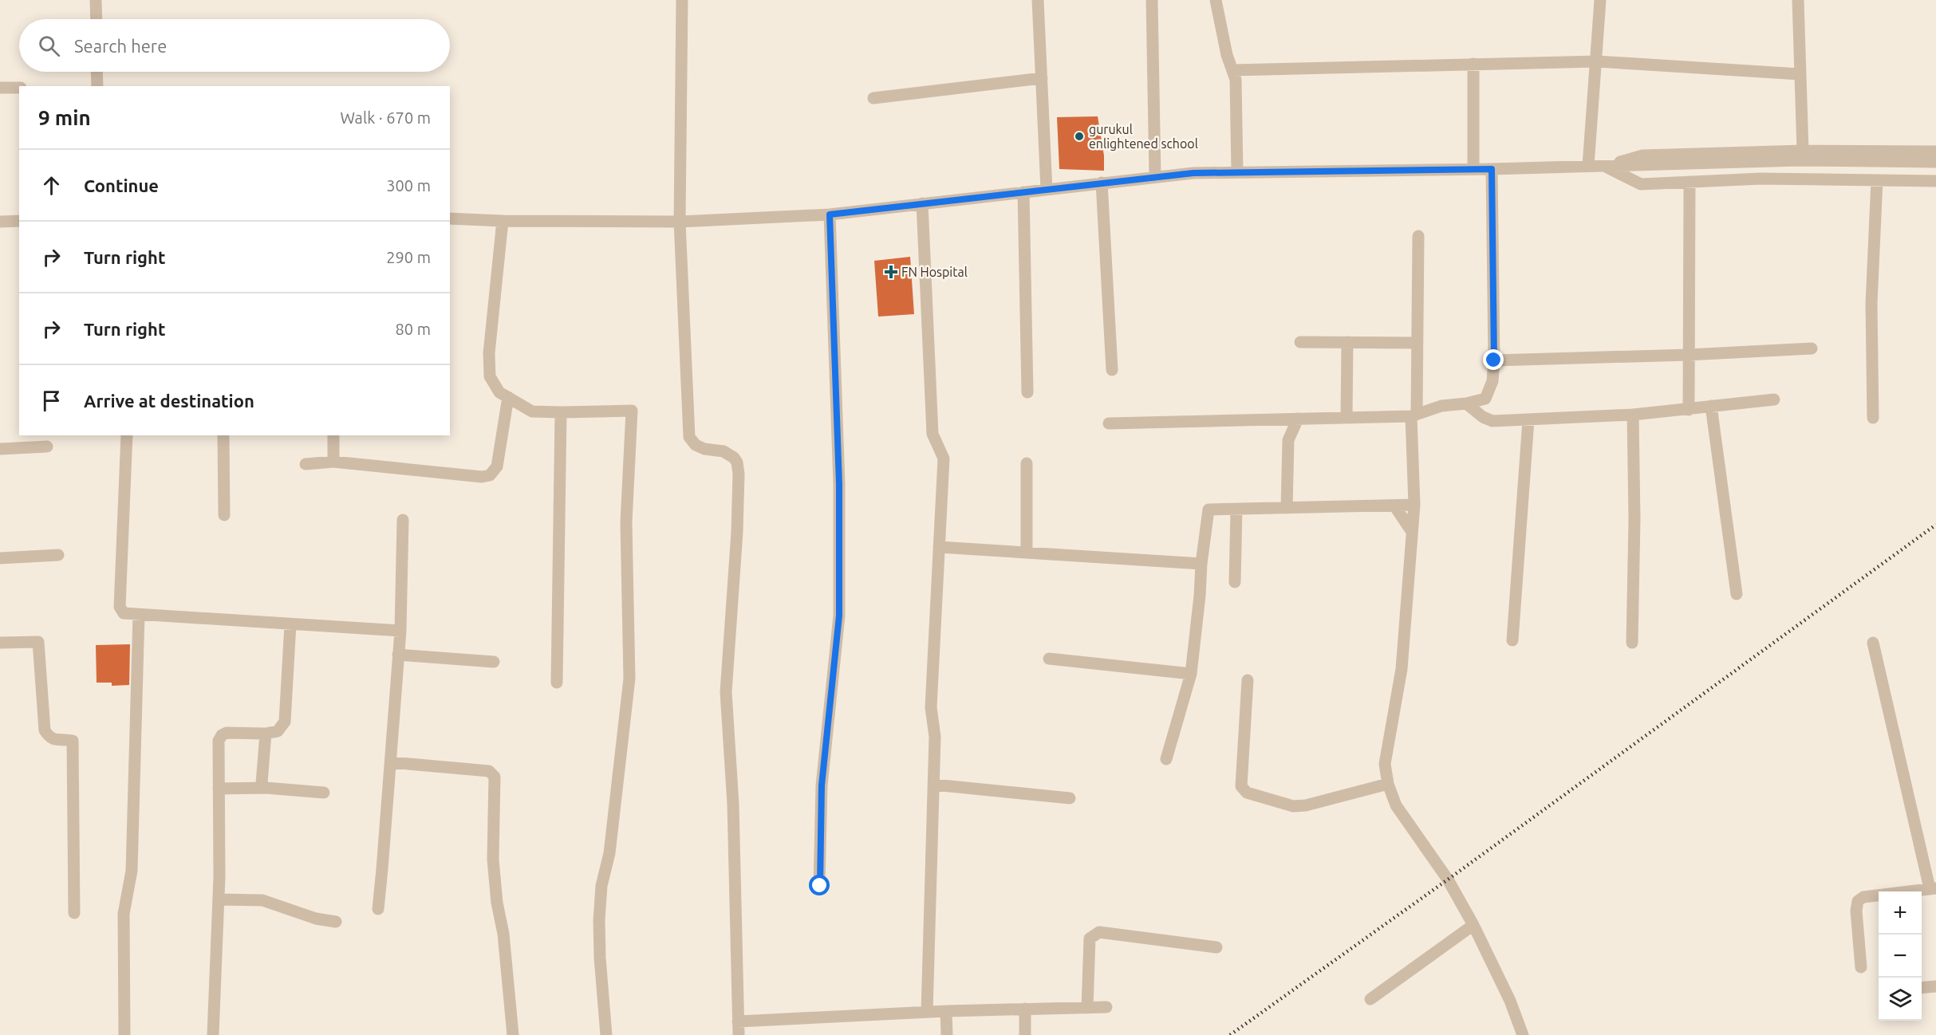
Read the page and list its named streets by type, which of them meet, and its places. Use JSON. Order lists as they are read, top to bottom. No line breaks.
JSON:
{"places":{"other":["gurukul enlightened school"],"health":["FN Hospital"]},"page":{"search":"Search here","heading":["9 min","Walk · 670 m"],"list":[["Continue","300 m"],["Turn right","290 m"],["Turn right","80 m"],"Arrive at destination"],"map_buttons":["+","−"]}}
